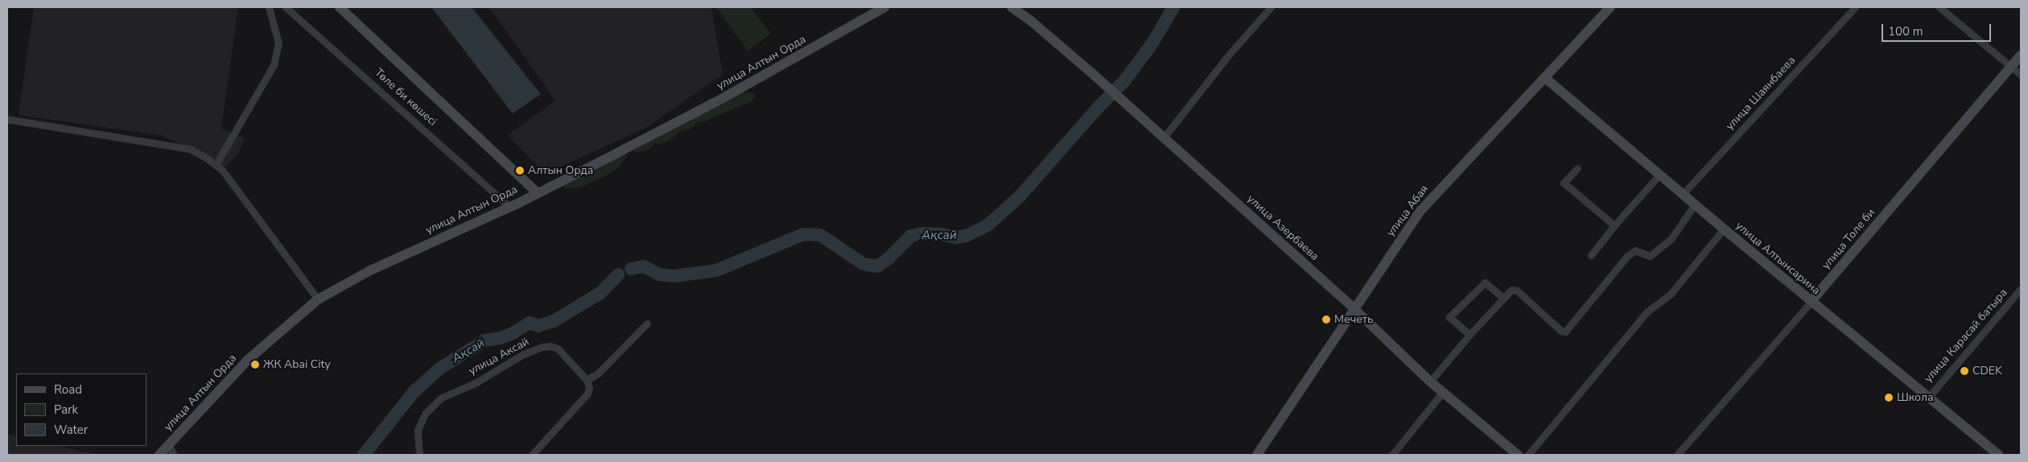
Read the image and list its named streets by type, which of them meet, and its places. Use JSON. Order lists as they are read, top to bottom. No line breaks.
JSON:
{"streets":{"main road":["улица Алтын Орда","Төле би көшесі","улица Абая","улица Азербаева","улица Толе би","улица Алтынсарина"],"street":["улица Шаянбаева","улица Карасай батыра","улица Аксай"]},"crossings":[["улица Алтын Орда","Төле би көшесі"],["улица Шаянбаева","улица Алтынсарина"],["улица Абая","улица Азербаева"],["улица Абая","улица Алтынсарина"],["улица Толе би","улица Алтынсарина"],["улица Алтынсарина","улица Карасай батыра"]],"water":["Ақсай"],"places":["Алтын Орда","Мечеть","ЖК Abai City","CDEK","Школа"],"legend":["Road","Park","Water"],"scale_bar":"100 m"}
